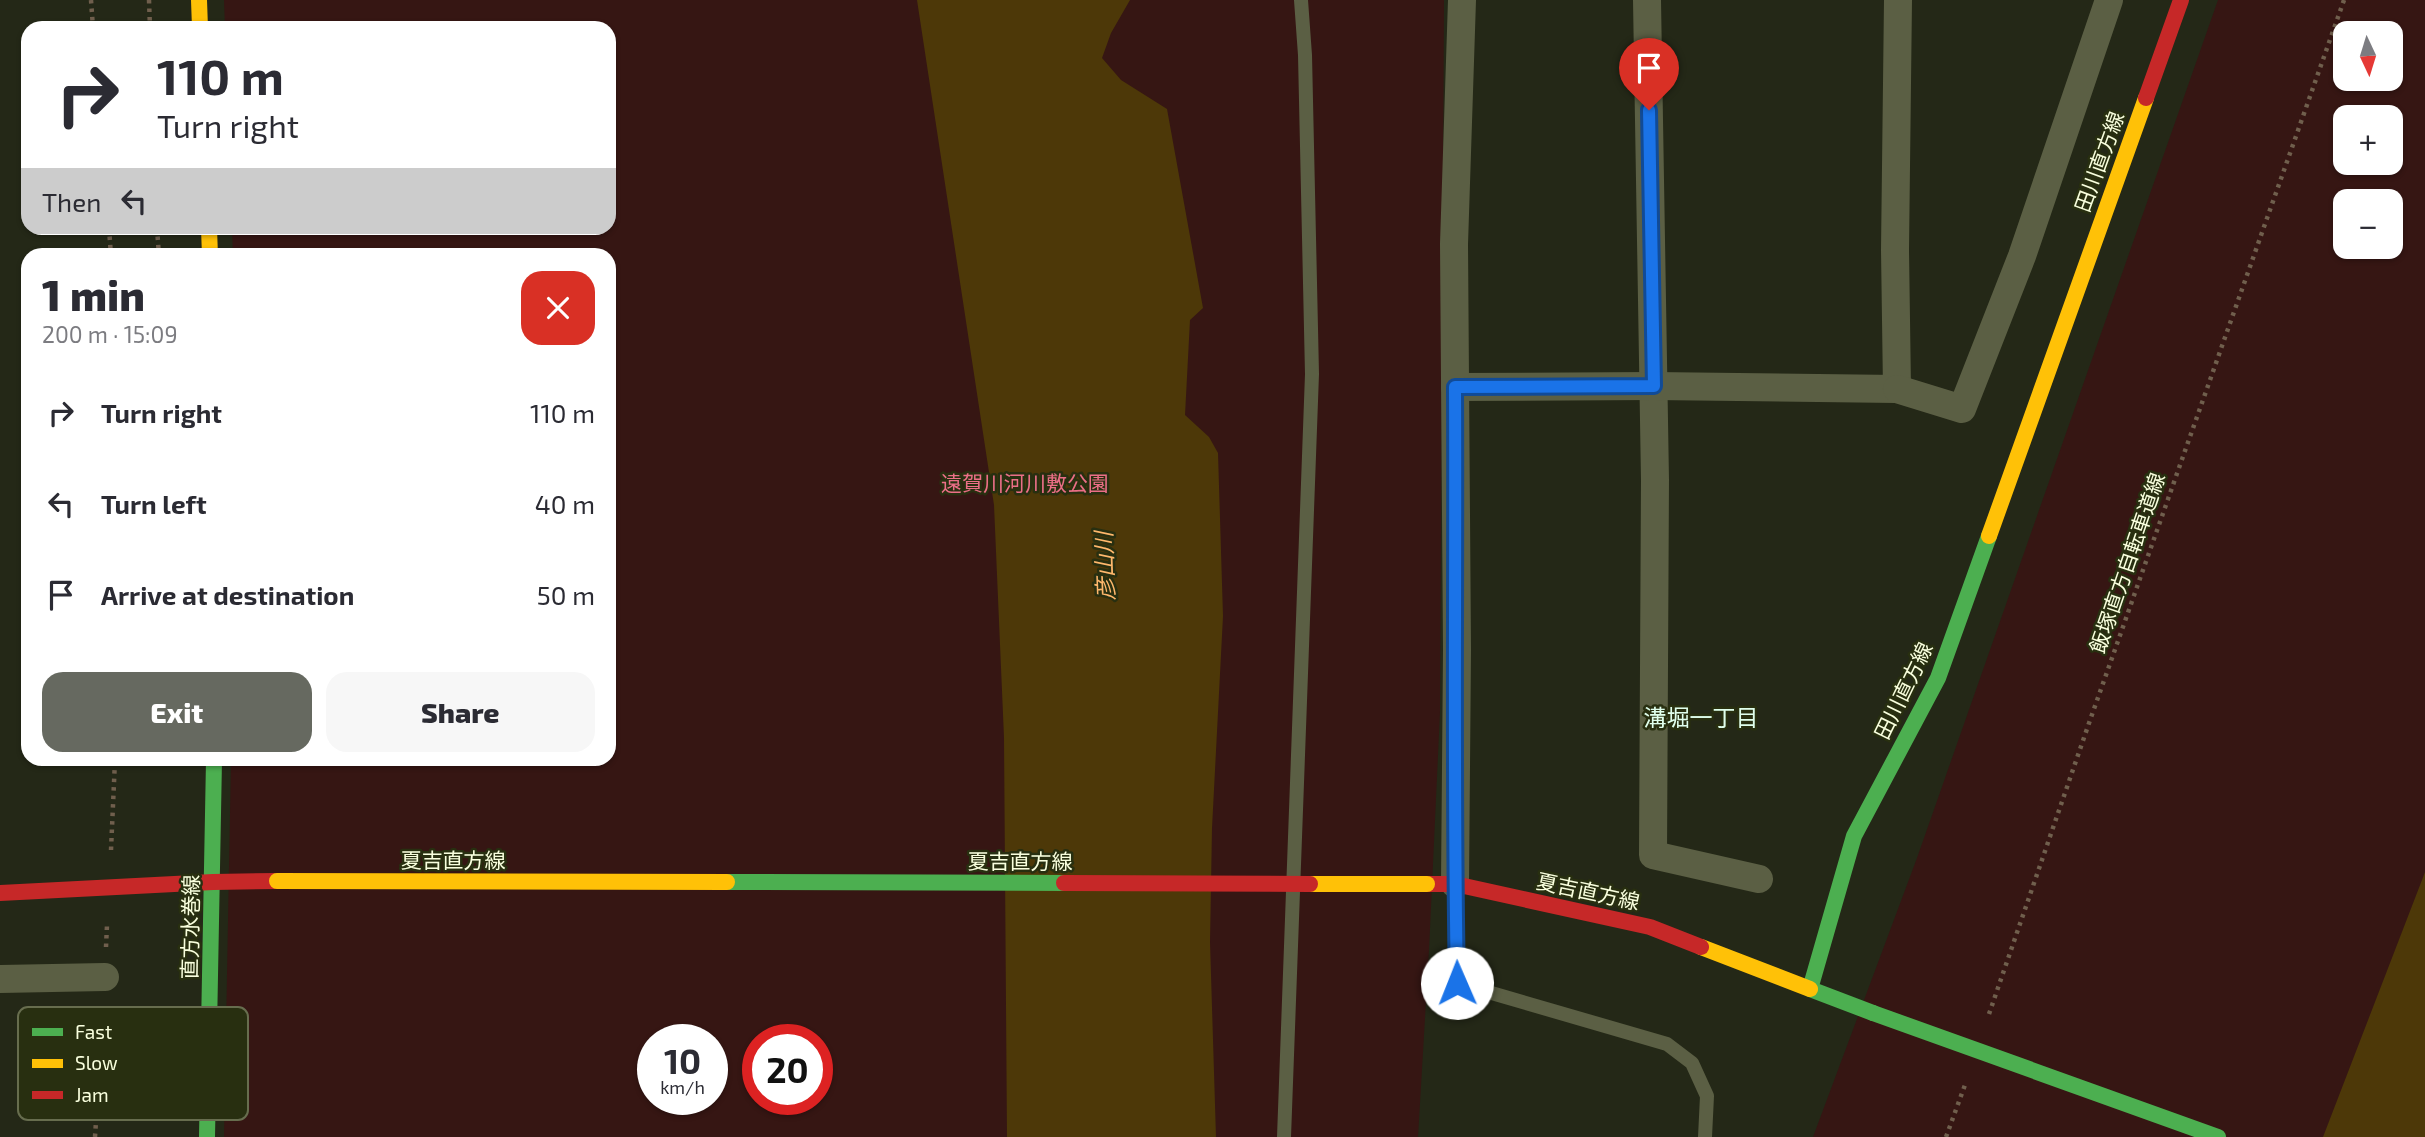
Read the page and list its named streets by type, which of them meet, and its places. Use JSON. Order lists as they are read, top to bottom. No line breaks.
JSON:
{"streets":{"main road":["田川直方線","夏吉直方線","直方水巻線"],"path":["飯塚直方自転車道線"]},"crossings":[["田川直方線","夏吉直方線"],["夏吉直方線","直方水巻線"]],"districts":["溝堀一丁目"],"water":["彦山川"],"parks":["遠賀川河川敷公園"],"legend":["Fast","Slow","Jam"],"north":"bottom","page":{"map_buttons":["+","−"],"turn":["110 m","Turn right"],"then":"Then","heading":["1 min","200 m · 15:09"],"list":[{"name":"Turn right","value":"110 m"},{"name":"Turn left","value":"40 m"},{"name":"Arrive at destination","value":"50 m"}],"buttons":["Exit","Share"],"speed":"10 km/h","limit":"20"}}
